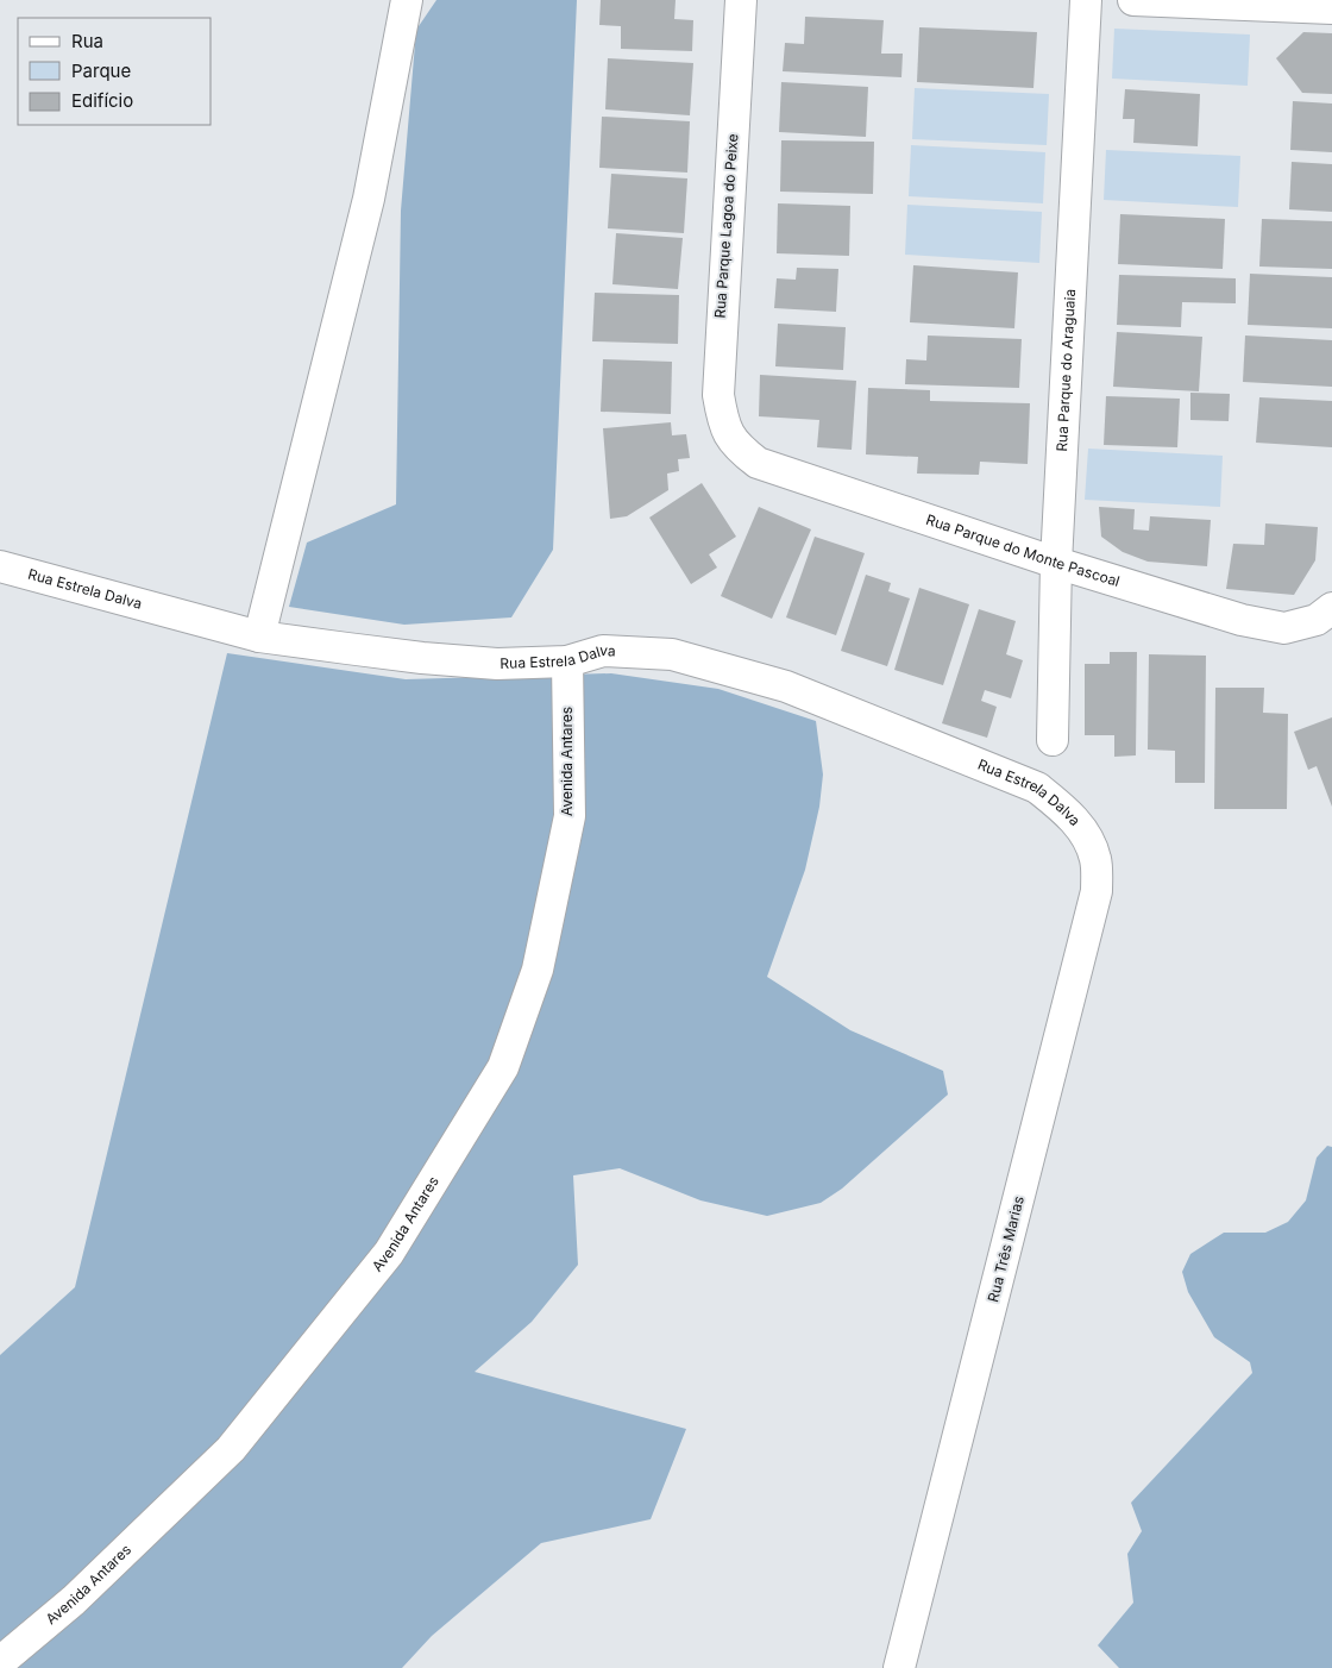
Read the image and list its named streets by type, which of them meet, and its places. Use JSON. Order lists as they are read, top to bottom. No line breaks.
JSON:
{"streets":{"street":["Rua Parque Lagoa do Peixe","Rua Parque do Araguaia","Rua Parque do Monte Pascoal","Rua Estrela Dalva","Avenida Antares","Rua Três Marias"]},"crossings":[["Rua Parque Lagoa do Peixe","Rua Parque do Monte Pascoal"],["Rua Parque do Araguaia","Rua Parque do Monte Pascoal"],["Rua Estrela Dalva","Avenida Antares"],["Rua Estrela Dalva","Rua Três Marias"]],"legend":["Rua","Parque","Edifício"]}
